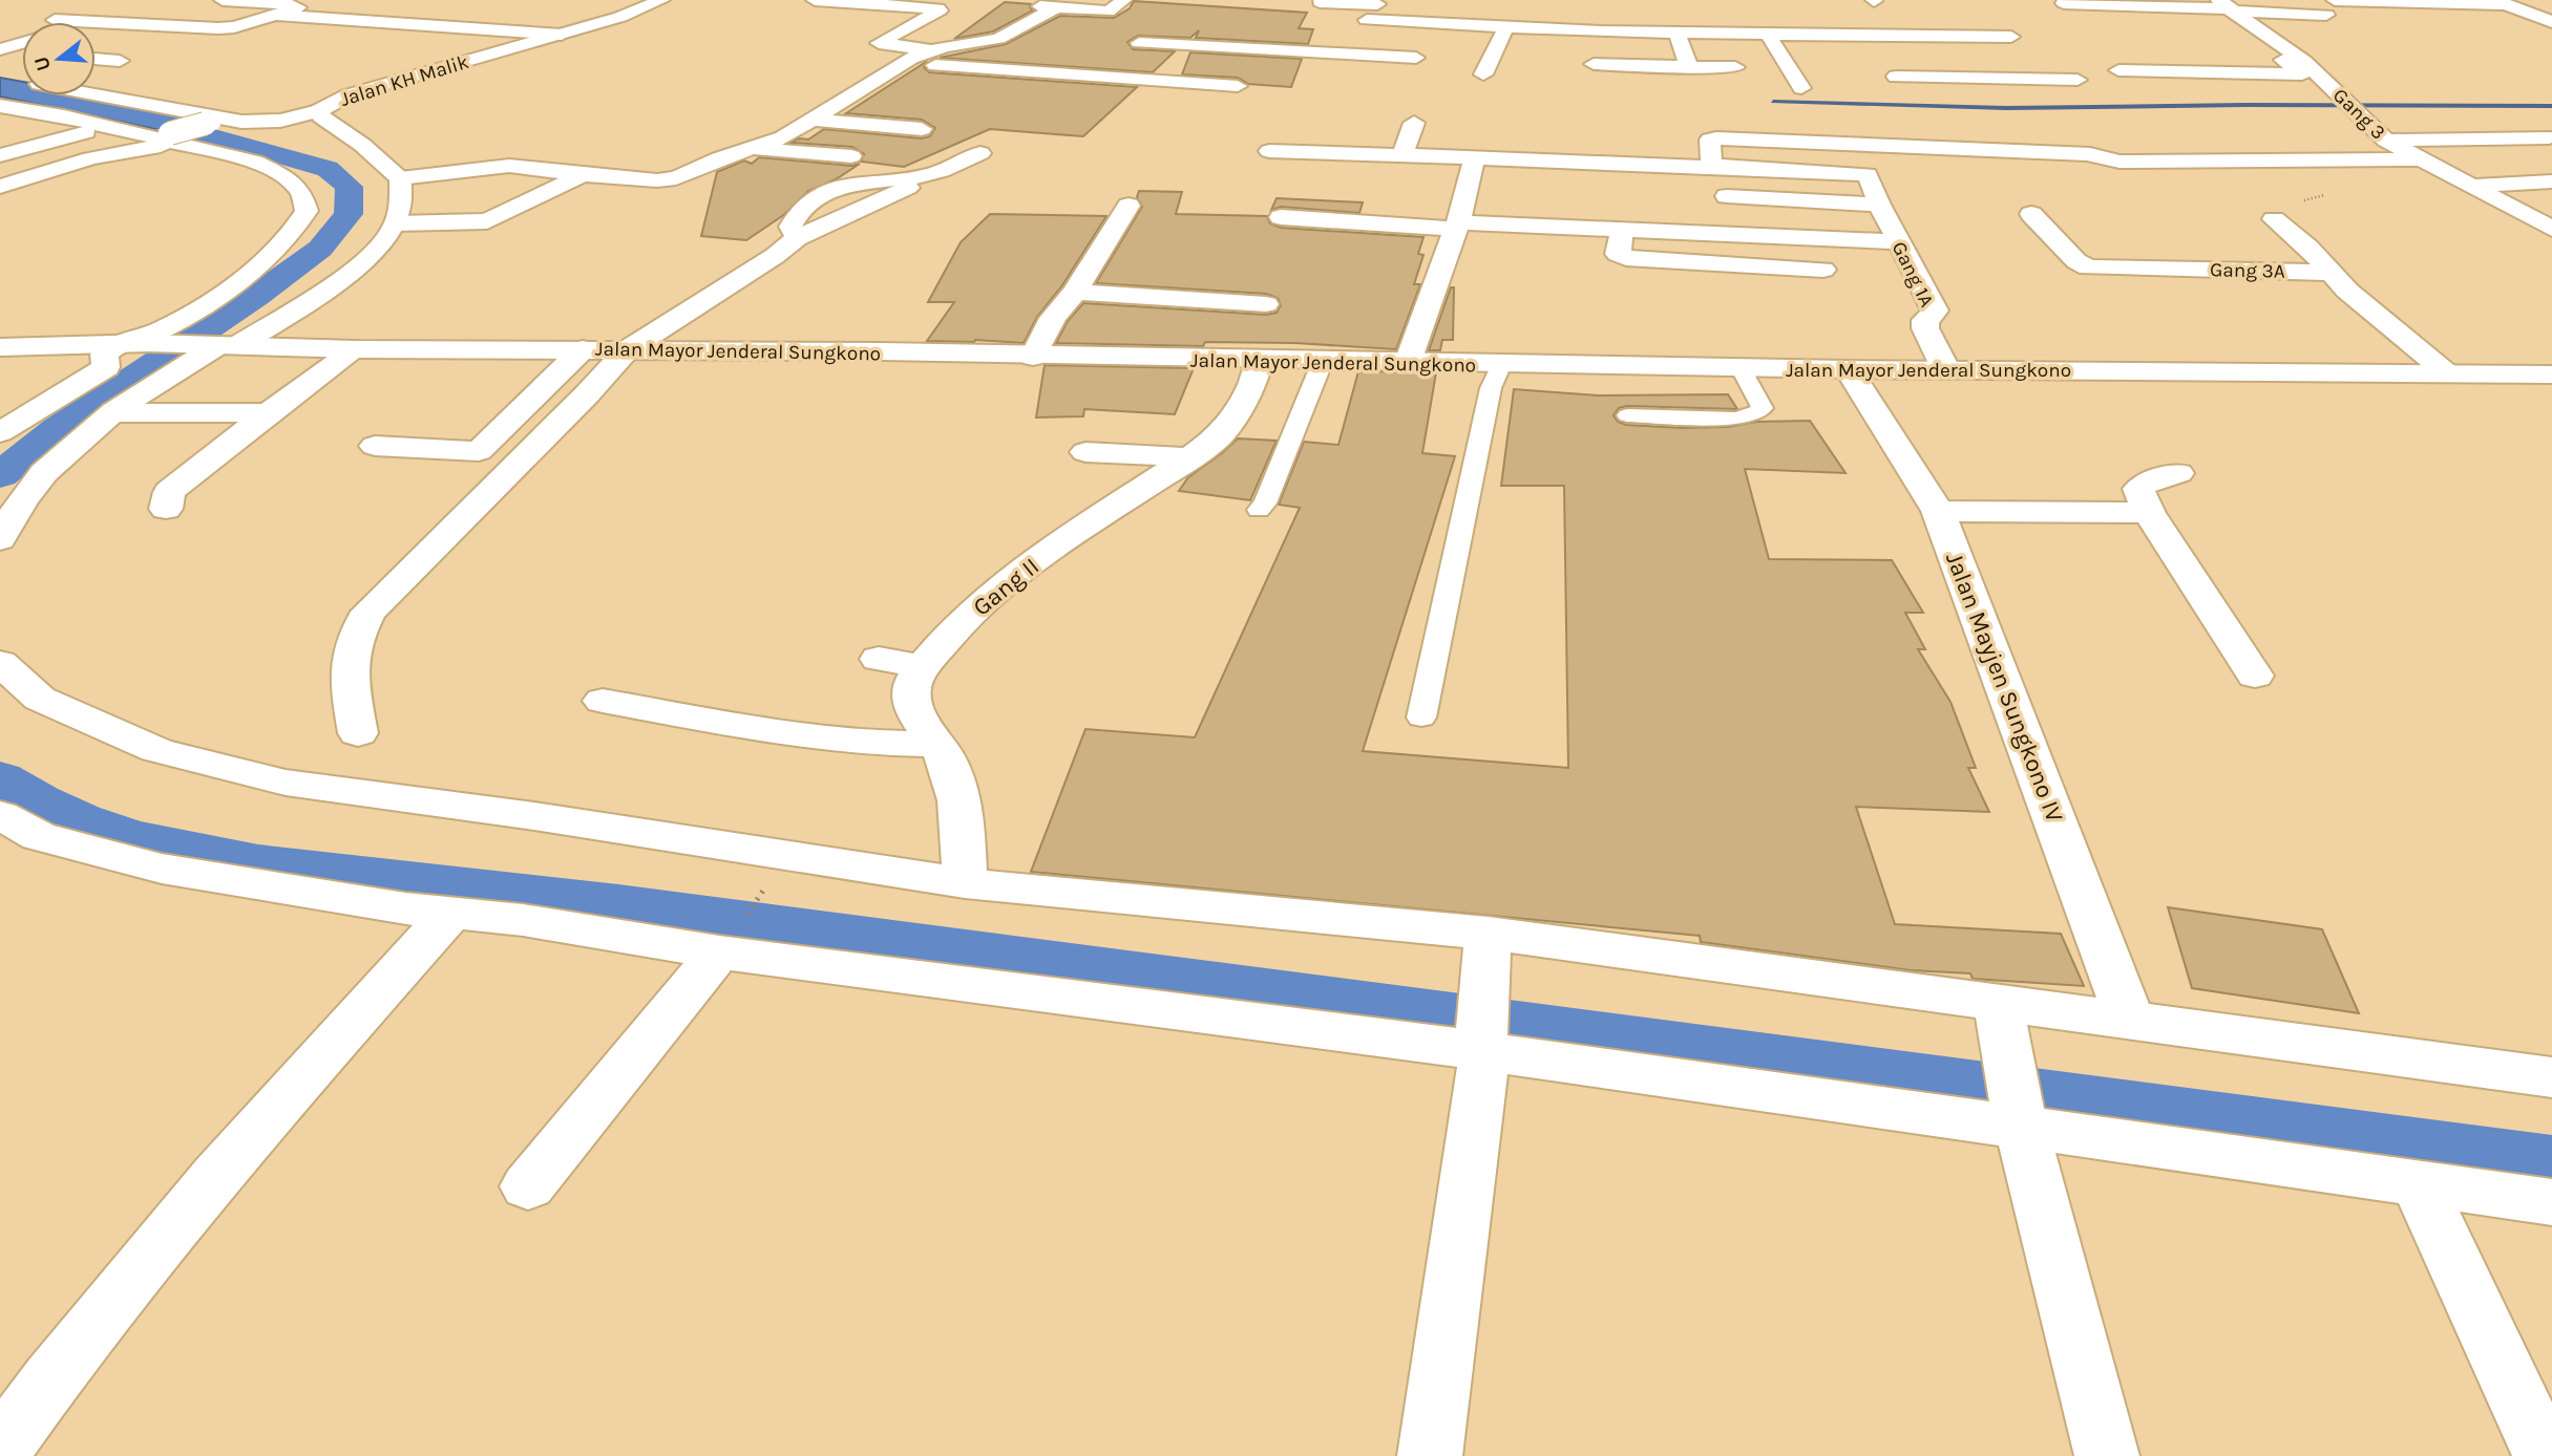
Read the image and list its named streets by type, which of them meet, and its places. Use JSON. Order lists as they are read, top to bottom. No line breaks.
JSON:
{"streets":{"street":["Jalan KH Malik","Gang 3","Gang 3A","Gang 1A","Jalan Mayor Jenderal Sungkono","Gang II","Jalan Mayjen Sungkono IV"]},"crossings":[["Gang 1A","Jalan Mayor Jenderal Sungkono"],["Jalan Mayor Jenderal Sungkono","Gang II"],["Jalan Mayor Jenderal Sungkono","Jalan Mayjen Sungkono IV"]],"north":"left"}
